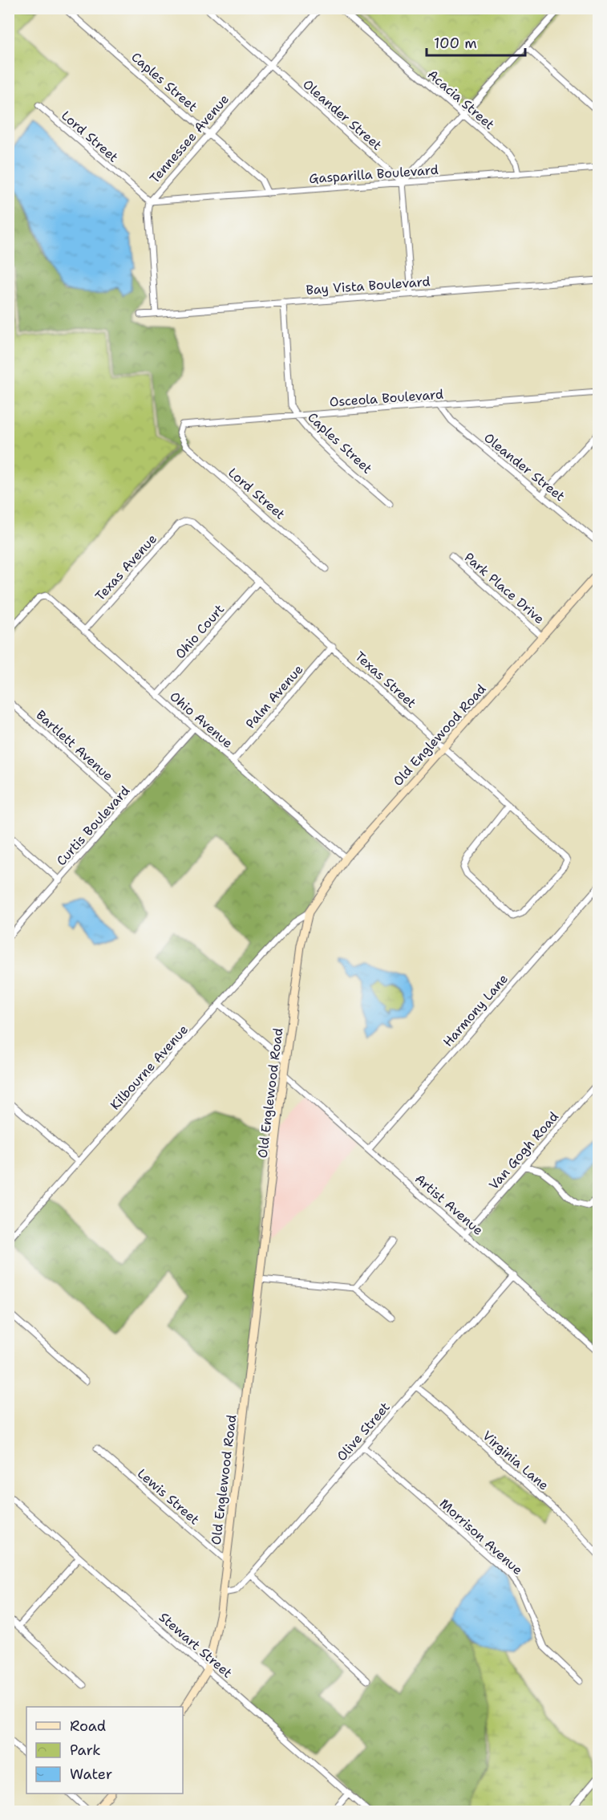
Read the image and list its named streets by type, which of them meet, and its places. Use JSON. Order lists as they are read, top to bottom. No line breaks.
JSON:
{"streets":{"street":["Caples Street","Acacia Street","Oleander Street","Lord Street","Tennessee Avenue","Gasparilla Boulevard","Bay Vista Boulevard","Osceola Boulevard","Texas Avenue","Park Place Drive","Ohio Court","Texas Street","Palm Avenue","Ohio Avenue","Old Englewood Road","Bartlett Avenue","Curtis Boulevard","Harmony Lane","Kilbourne Avenue","Van Gogh Road","Artist Avenue","Olive Street","Virginia Lane","Lewis Street","Morrison Avenue","Stewart Street"]},"crossings":[["Caples Street","Tennessee Avenue"],["Caples Street","Gasparilla Boulevard"],["Caples Street","Bay Vista Boulevard"],["Caples Street","Osceola Boulevard"],["Acacia Street","Gasparilla Boulevard"],["Oleander Street","Tennessee Avenue"],["Oleander Street","Gasparilla Boulevard"],["Oleander Street","Osceola Boulevard"],["Lord Street","Tennessee Avenue"],["Lord Street","Gasparilla Boulevard"],["Lord Street","Osceola Boulevard"],["Tennessee Avenue","Gasparilla Boulevard"],["Tennessee Avenue","Bay Vista Boulevard"],["Texas Avenue","Texas Street"],["Texas Avenue","Ohio Avenue"],["Park Place Drive","Old Englewood Road"],["Ohio Court","Texas Street"],["Ohio Court","Ohio Avenue"],["Texas Street","Palm Avenue"],["Texas Street","Old Englewood Road"],["Palm Avenue","Ohio Avenue"],["Ohio Avenue","Old Englewood Road"],["Ohio Avenue","Curtis Boulevard"],["Old Englewood Road","Kilbourne Avenue"],["Old Englewood Road","Artist Avenue"],["Old Englewood Road","Olive Street"],["Old Englewood Road","Lewis Street"],["Old Englewood Road","Stewart Street"],["Bartlett Avenue","Curtis Boulevard"],["Harmony Lane","Artist Avenue"],["Van Gogh Road","Artist Avenue"],["Artist Avenue","Olive Street"],["Olive Street","Virginia Lane"],["Olive Street","Morrison Avenue"]],"legend":["Road","Park","Water"],"scale_bar":"100 m"}
